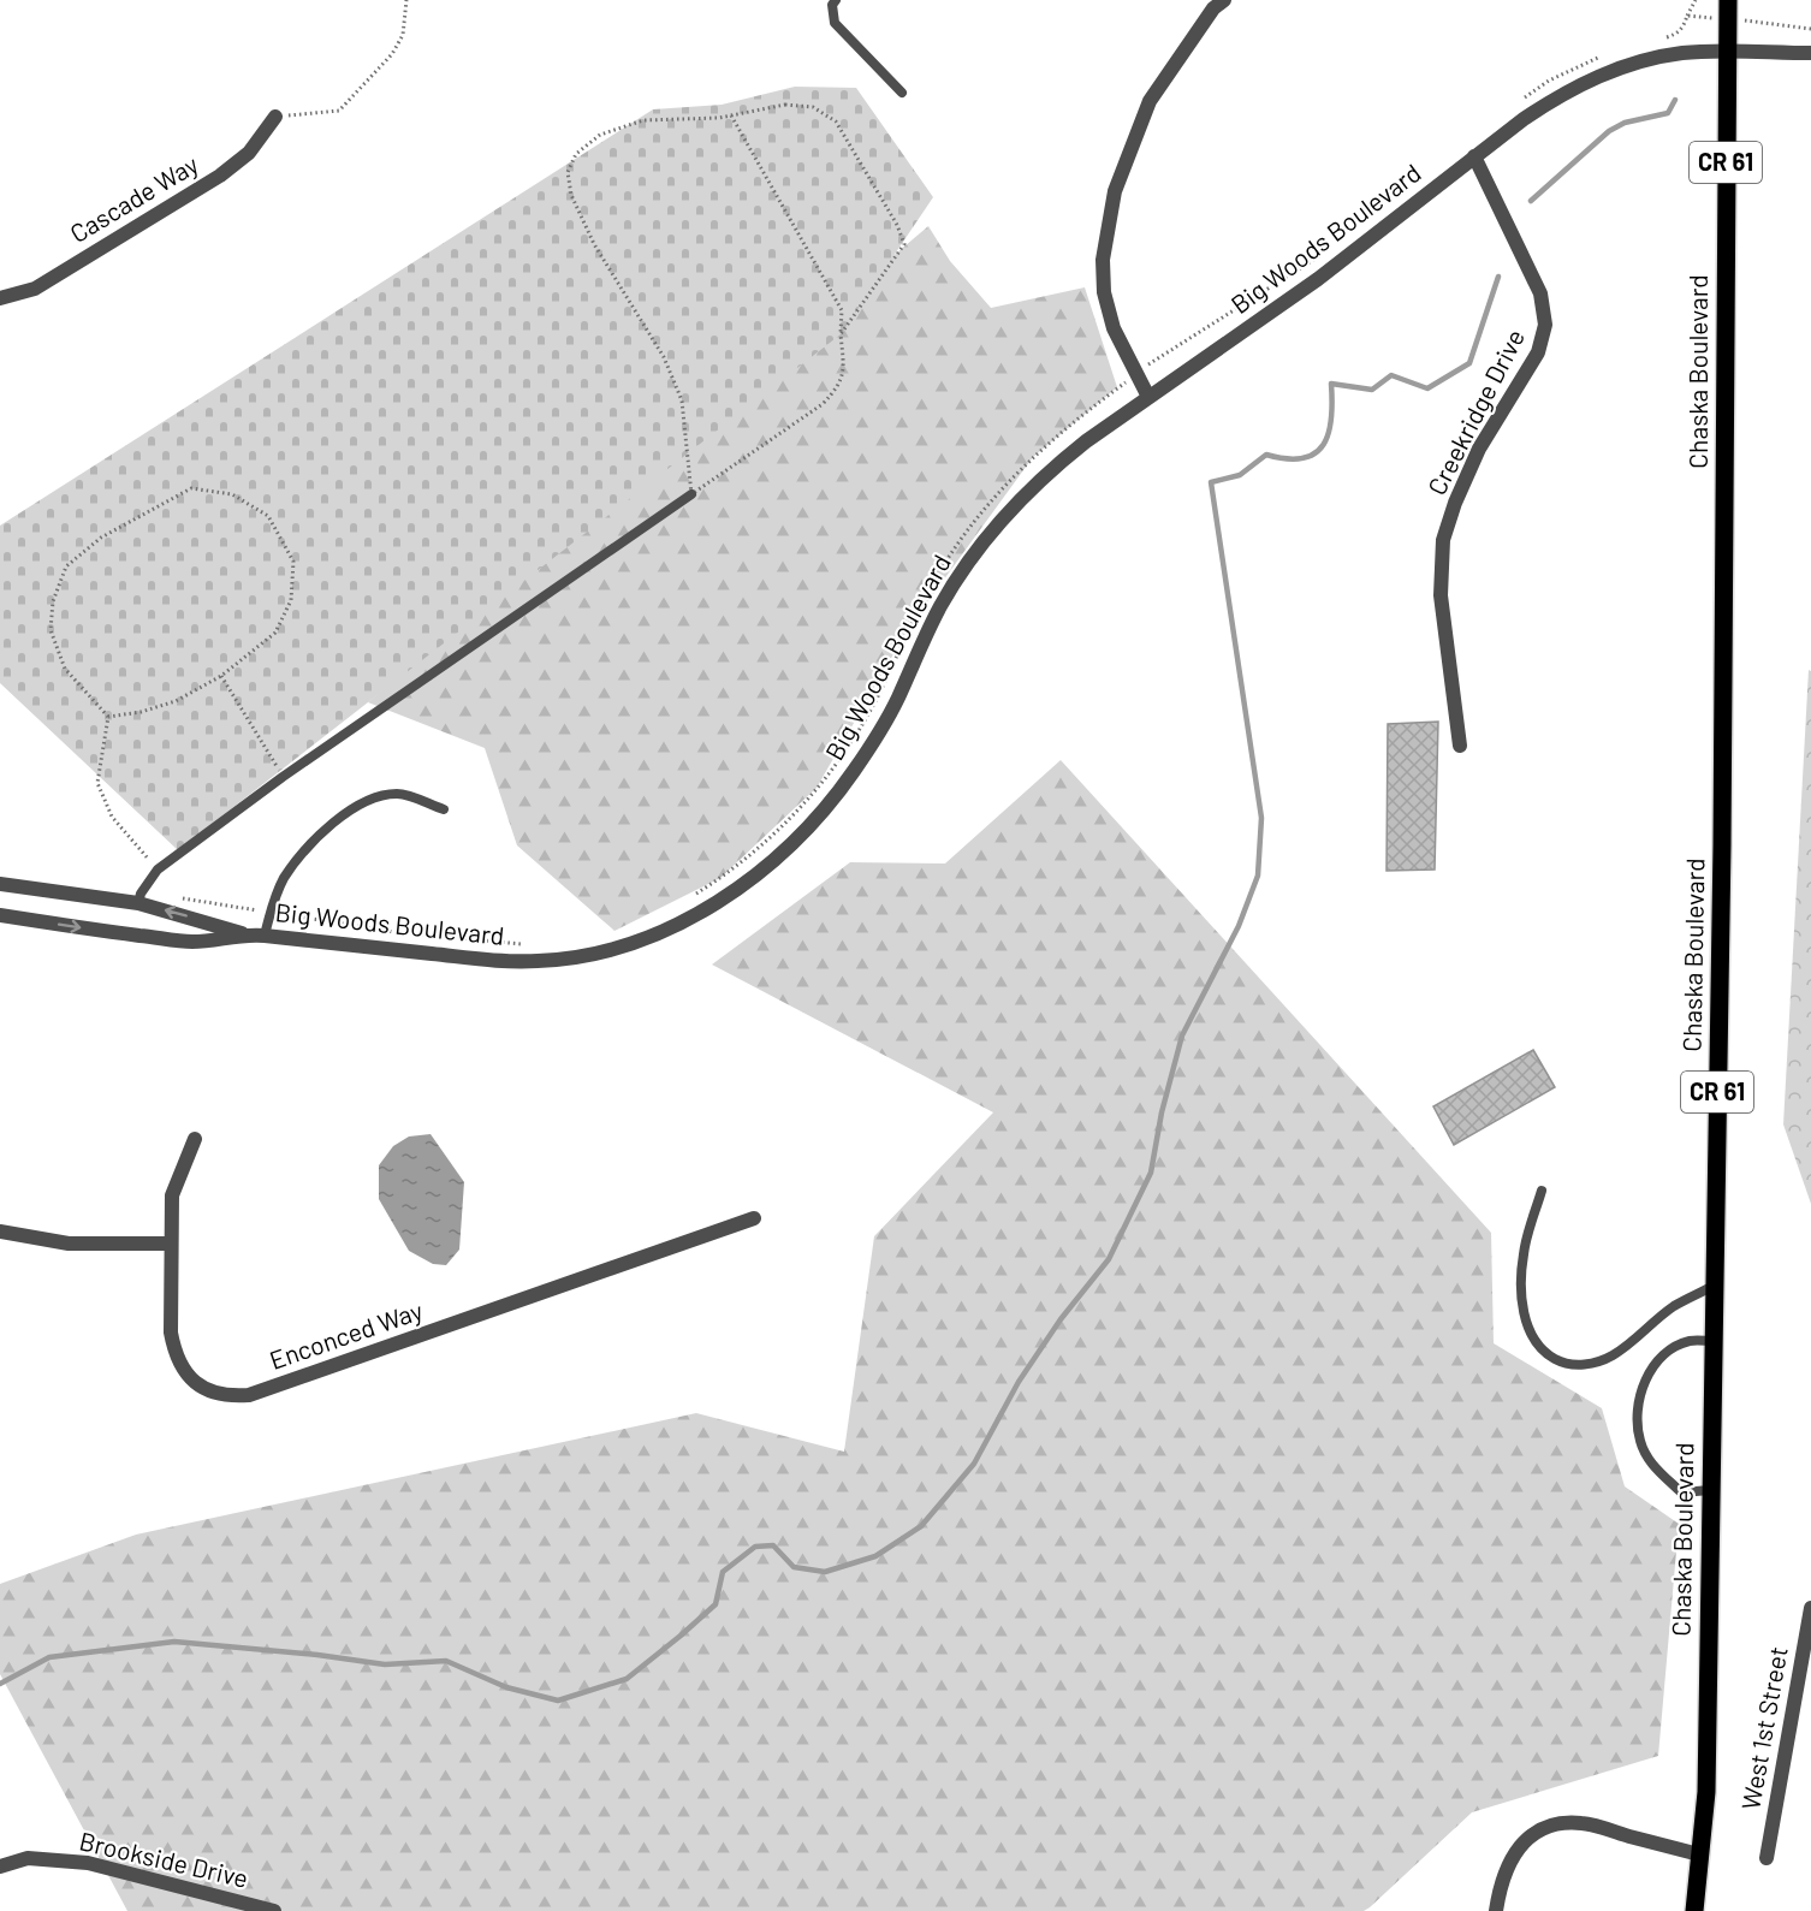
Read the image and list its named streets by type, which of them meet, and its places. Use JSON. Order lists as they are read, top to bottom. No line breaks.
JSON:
{"streets":{"main road":["CR 61","Chaska Boulevard"],"street":["Cascade Way","Big Woods Boulevard","Creekridge Drive","Enconced Way","West 1st Street","Brookside Drive"]},"crossings":[["Big Woods Boulevard","Chaska Boulevard"],["Big Woods Boulevard","Creekridge Drive"]]}
